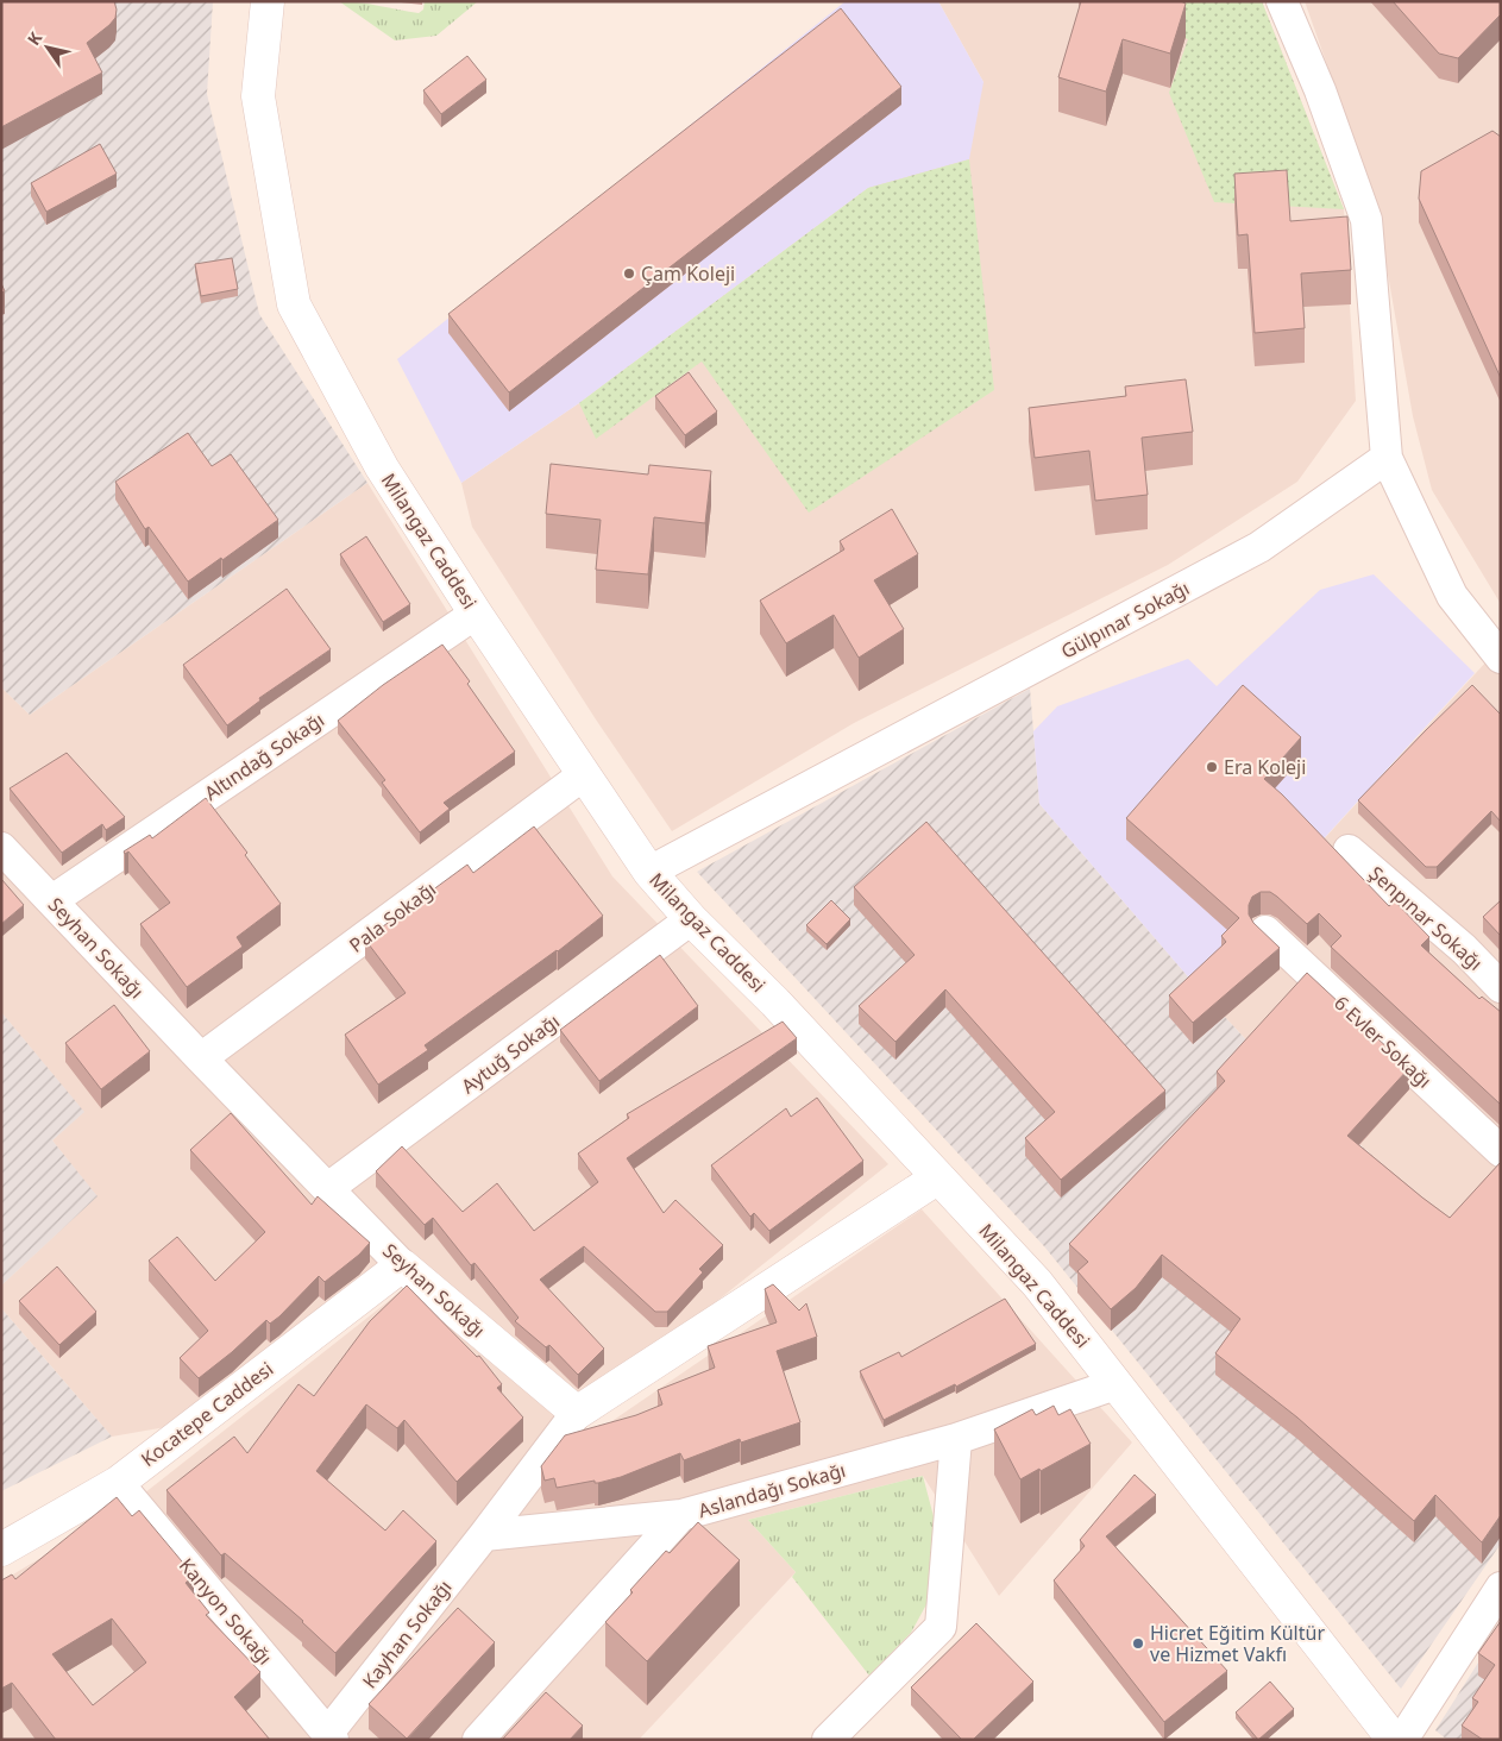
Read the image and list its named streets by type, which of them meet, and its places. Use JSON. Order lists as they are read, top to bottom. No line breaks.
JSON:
{"streets":{"street":["Milangaz Caddesi","Gülpınar Sokağı","Altındağ Sokağı","Pala Sokağı","Şenpınar Sokağı","Seyhan Sokağı","6 Evler Sokağı","Aytuğ Sokağı","Kocatepe Caddesi","Aslandağı Sokağı","Kanyon Sokağı","Kayhan Sokağı"]},"crossings":[["Milangaz Caddesi","Gülpınar Sokağı"],["Milangaz Caddesi","Altındağ Sokağı"],["Milangaz Caddesi","Pala Sokağı"],["Milangaz Caddesi","Aytuğ Sokağı"],["Milangaz Caddesi","Aslandağı Sokağı"],["Altındağ Sokağı","Seyhan Sokağı"],["Pala Sokağı","Seyhan Sokağı"],["Seyhan Sokağı","Aytuğ Sokağı"],["Seyhan Sokağı","Kocatepe Caddesi"],["Seyhan Sokağı","Kayhan Sokağı"],["Kocatepe Caddesi","Kanyon Sokağı"],["Kanyon Sokağı","Kayhan Sokağı"]],"places":["Çam Koleji","Era Koleji","Hicret Eğitim Kültür ve Hizmet Vakfı"],"north":"top left"}
